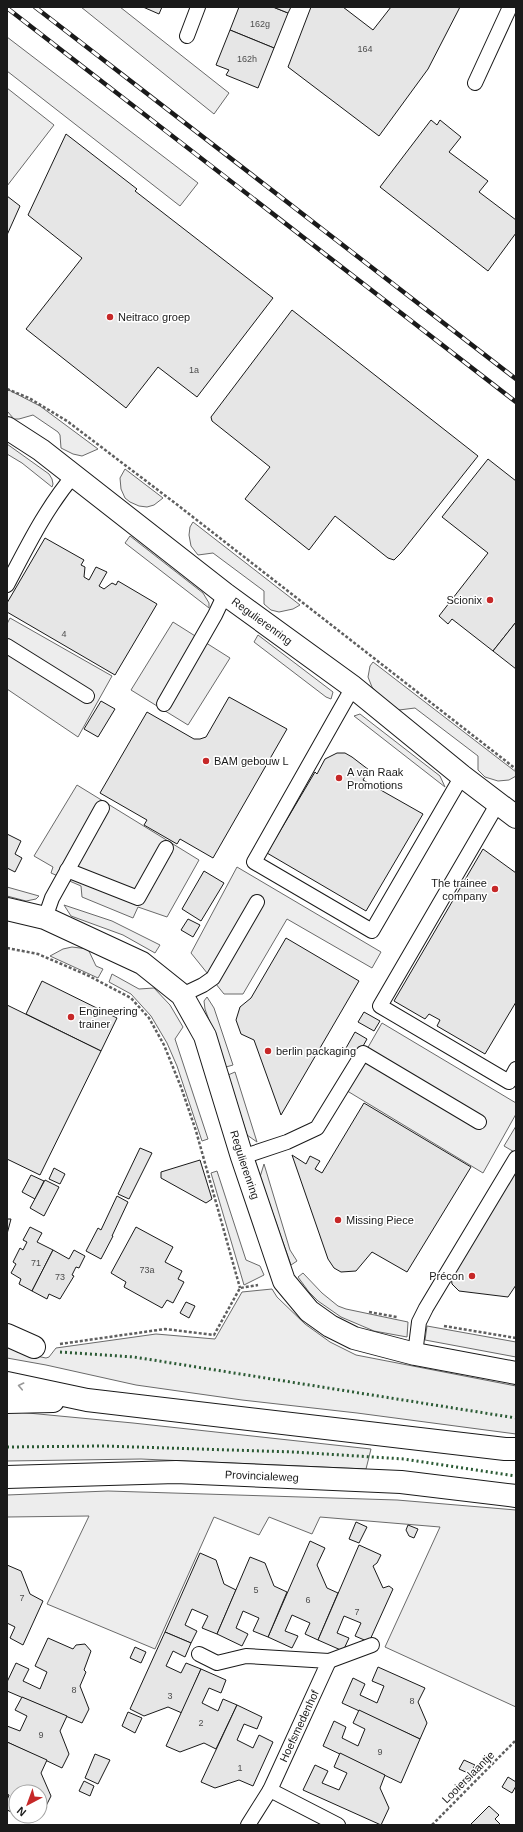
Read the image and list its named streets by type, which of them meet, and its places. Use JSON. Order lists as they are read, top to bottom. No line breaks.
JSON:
{"streets":{"street":["Regulierenring","Provincialeweg"],"lane":["Hoefsmedenhof"],"path":["Looierslaantje"]},"places":["Neitraco groep","Scionix","BAM gebouw L","A van Raak Promotions","The trainee company","Engineering trainer","berlin packaging","Missing Piece","Précon"],"house_numbers":["162g","164","162h","1a","4","71","73a","73","5","7","6","7","8","3","8","2","9","9","1"],"north":"bottom left"}
